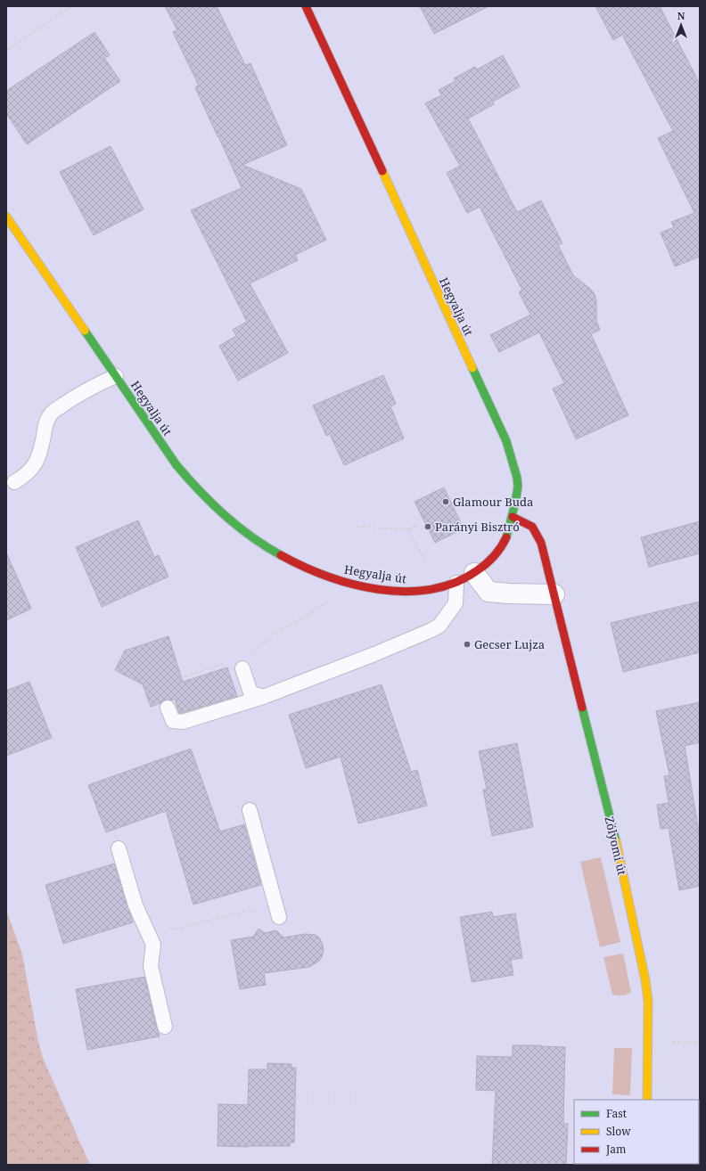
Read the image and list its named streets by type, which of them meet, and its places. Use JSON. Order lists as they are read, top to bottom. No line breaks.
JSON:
{"streets":{"street":["Hegyalja út","Zólyomi út"]},"crossings":[["Hegyalja út","Zólyomi út"]],"places":["Glamour Buda","Parányi Bisztró","Gecser Lujza"],"legend":["Fast","Slow","Jam"],"north":"top"}
